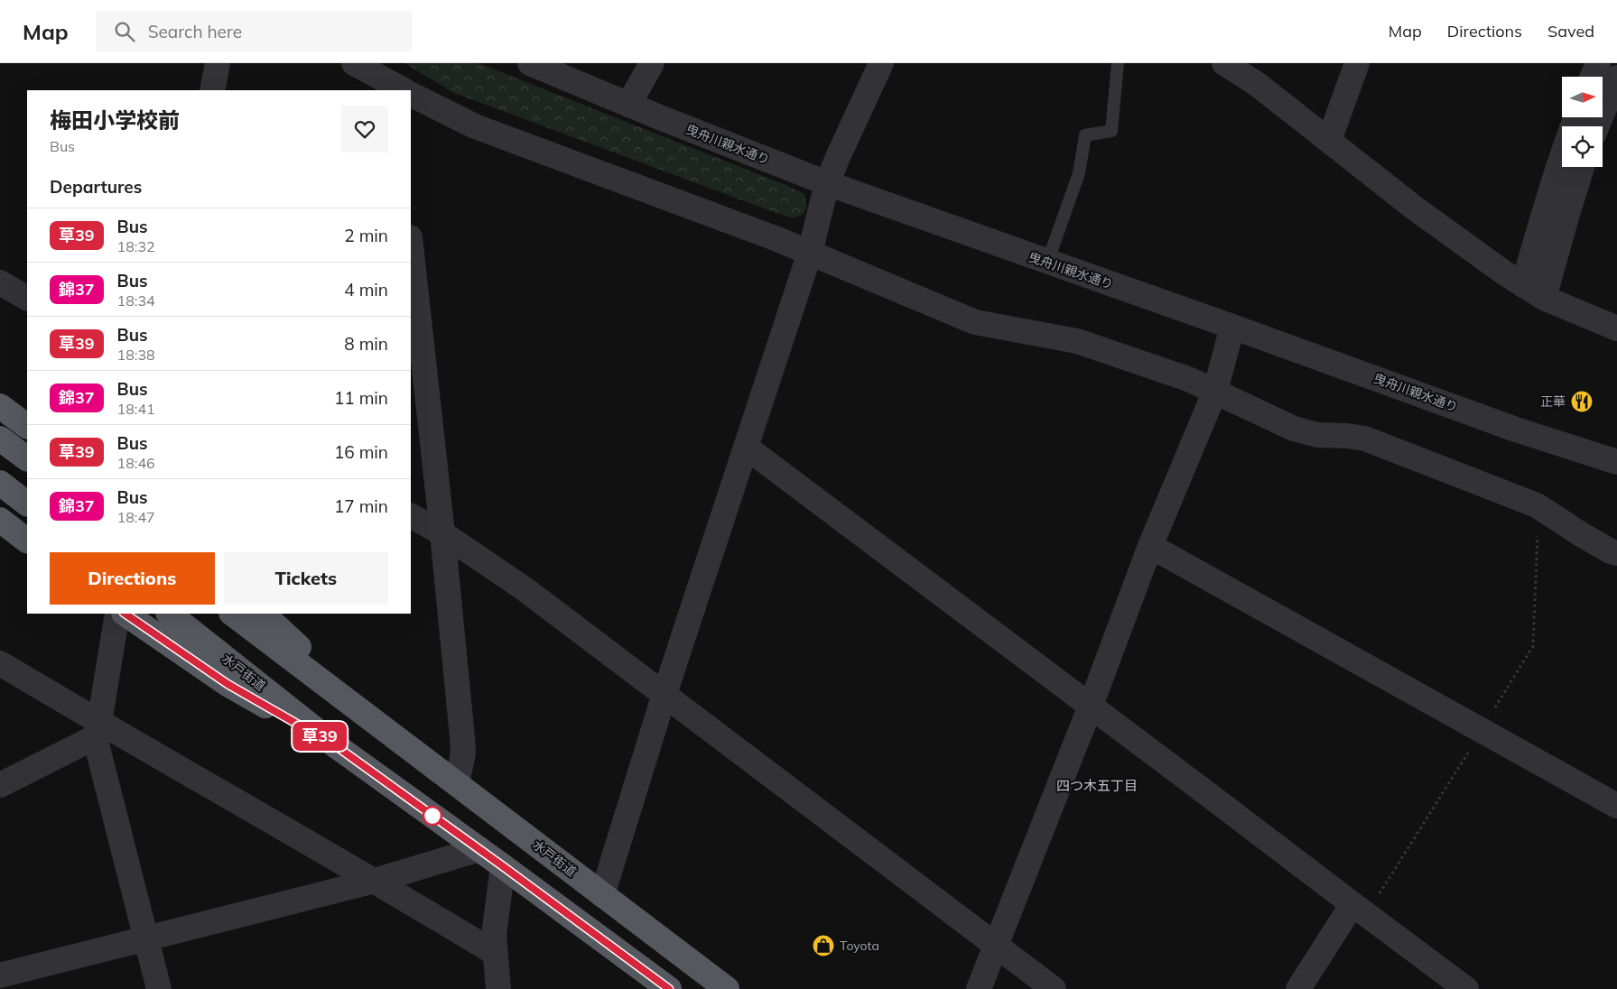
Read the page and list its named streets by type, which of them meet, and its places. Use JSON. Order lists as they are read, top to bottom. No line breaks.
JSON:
{"streets":{"highway":["水戸街道"],"street":["曳舟川親水通り"]},"districts":["四つ木五丁目"],"places":{"restaurant":["正華"],"shop":["Toyota"]},"lines":["bus line 草39"],"north":"right","page":{"header":"Map","search":"Search here","nav":["Map","Directions","Saved"],"on_map":"草39","heading":[["梅田小学校前","Bus"],"Departures"],"list":[{"mark":"草39","name":"Bus","note":"18:32","value":"2 min"},{"mark":"錦37","name":"Bus","note":"18:34","value":"4 min"},{"mark":"草39","name":"Bus","note":"18:38","value":"8 min"},{"mark":"錦37","name":"Bus","note":"18:41","value":"11 min"},{"mark":"草39","name":"Bus","note":"18:46","value":"16 min"},{"mark":"錦37","name":"Bus","note":"18:47","value":"17 min"}],"buttons":["Directions","Tickets"]}}
